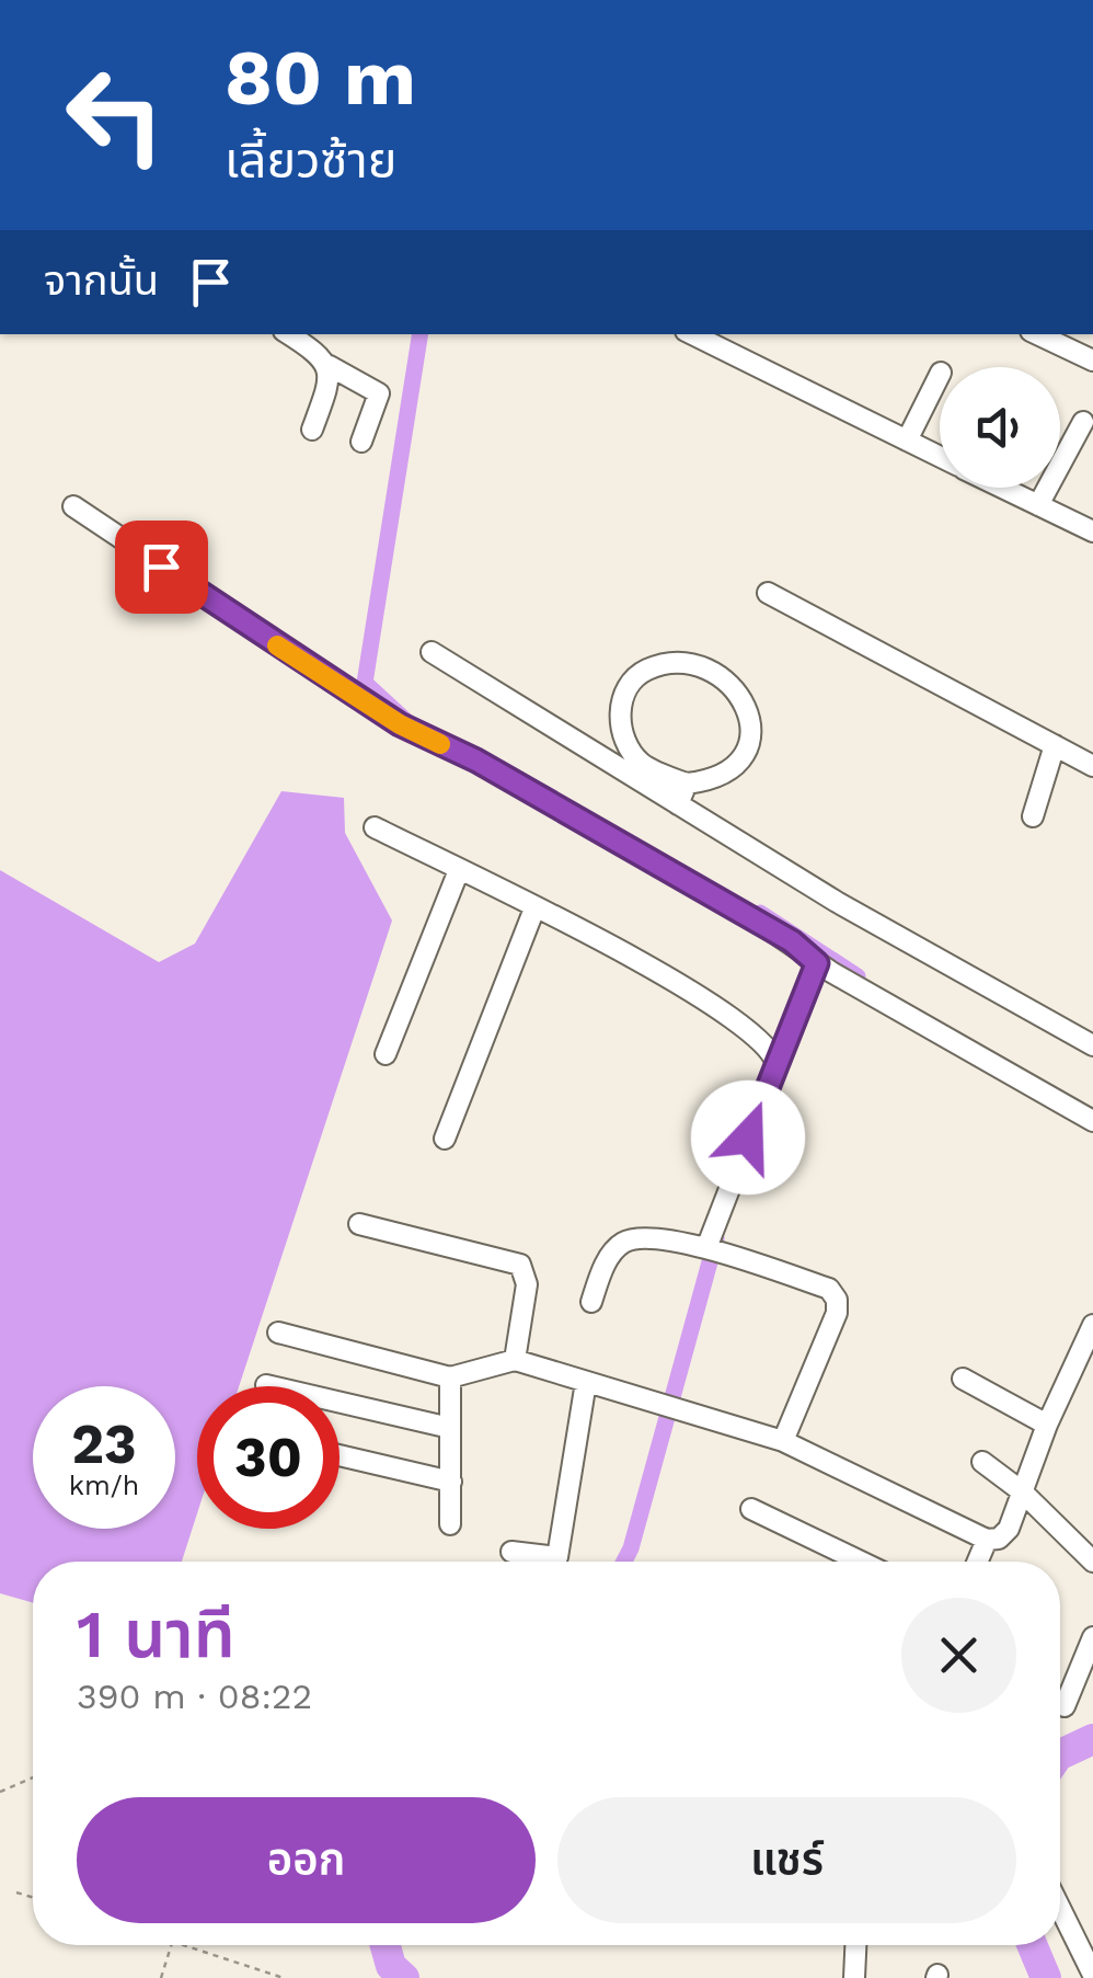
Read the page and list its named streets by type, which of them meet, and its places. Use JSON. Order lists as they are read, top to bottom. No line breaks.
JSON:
{"page":{"turn":["80 m","เลี้ยวซ้าย"],"then":"จากนั้น","speed":"23 km/h","limit":"30","heading":["1 นาที","390 m · 08:22"],"buttons":["ออก","แชร์"]}}
